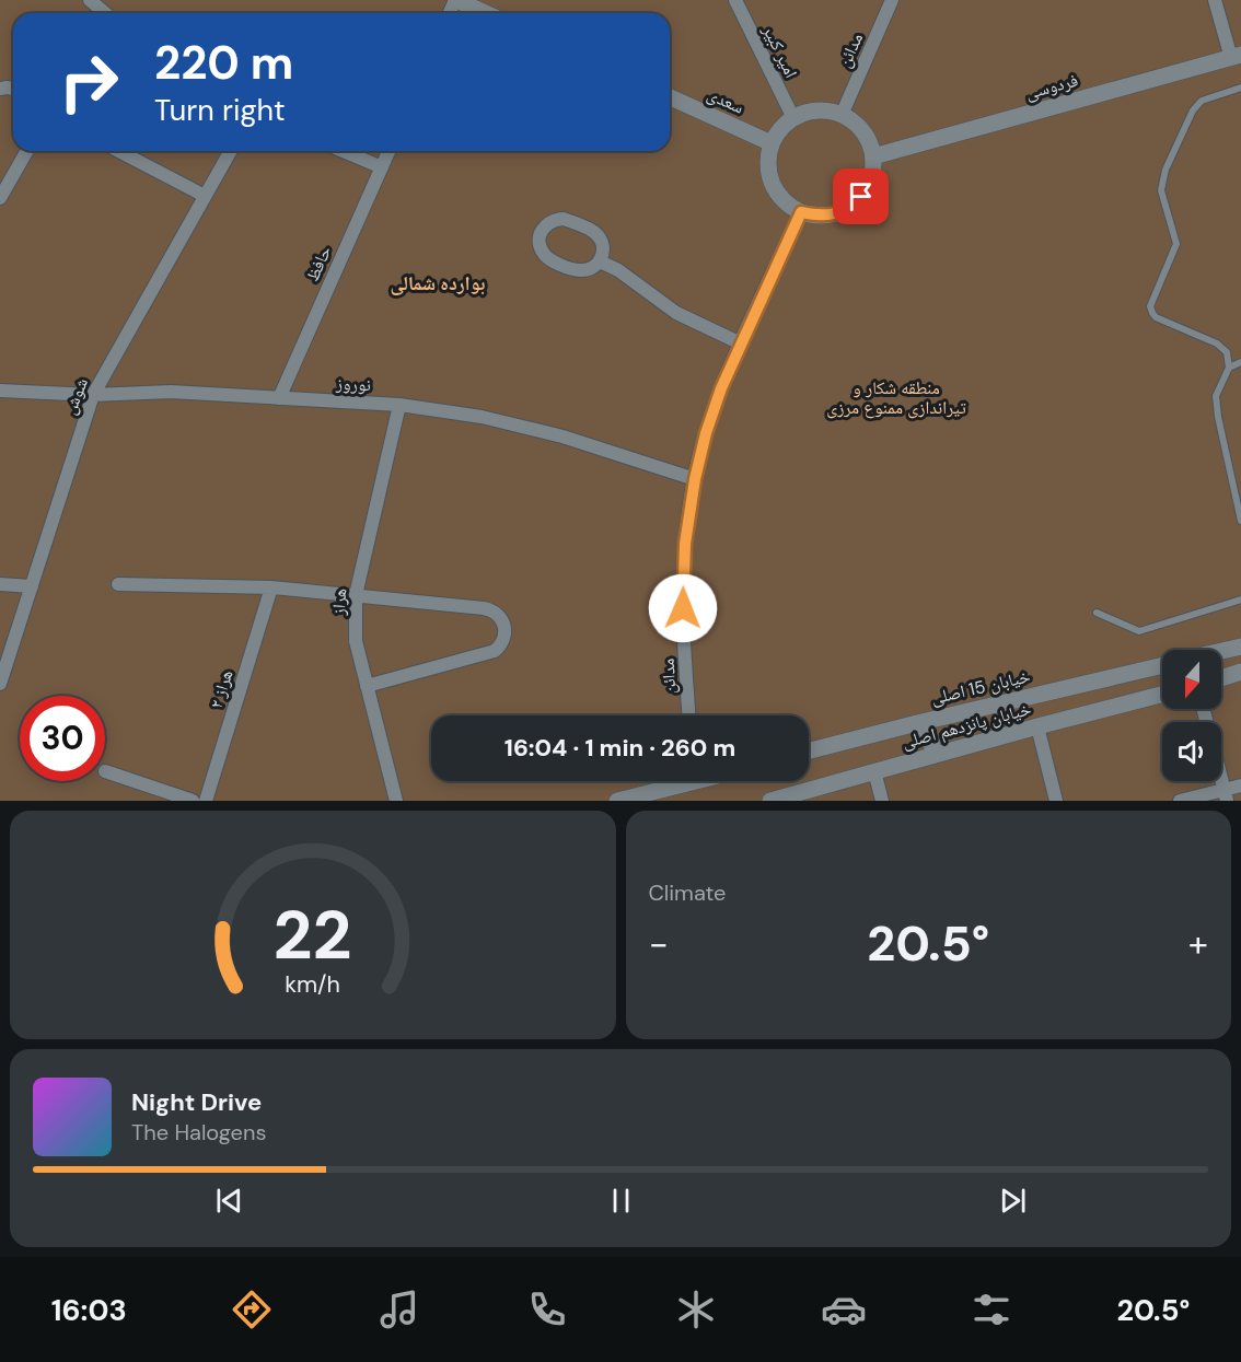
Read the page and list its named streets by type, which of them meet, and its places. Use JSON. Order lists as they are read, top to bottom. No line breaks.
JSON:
{"streets":{"main road":["فردوسی","سعدی","خیابان 15 اصلی","خیابان پانزدهم اصلی"],"street":["مدائن","امیر کبیر","حافظ","نوروز","شوش","هراز","هراز ۲"]},"crossings":[["مدائن","امیر کبیر"],["مدائن","فردوسی"],["مدائن","سعدی"],["مدائن","نوروز"],["امیر کبیر","فردوسی"],["امیر کبیر","سعدی"],["فردوسی","سعدی"],["حافظ","نوروز"],["نوروز","شوش"],["نوروز","هراز"]],"districts":["بوارده شمالی"],"parks":["منطقه شکار و تیراندازی ممنوع مرزی"],"north":"bottom","page":{"turn":["220 m","Turn right"],"limit":"30","trip":"16:04 · 1 min · 260 m","tile":"Climate","heat":["−","20.5°","+"],"song":["Night Drive","The Halogens"],"tabs":["16:03","20.5°"],"gauge":["22","km/h"]}}
